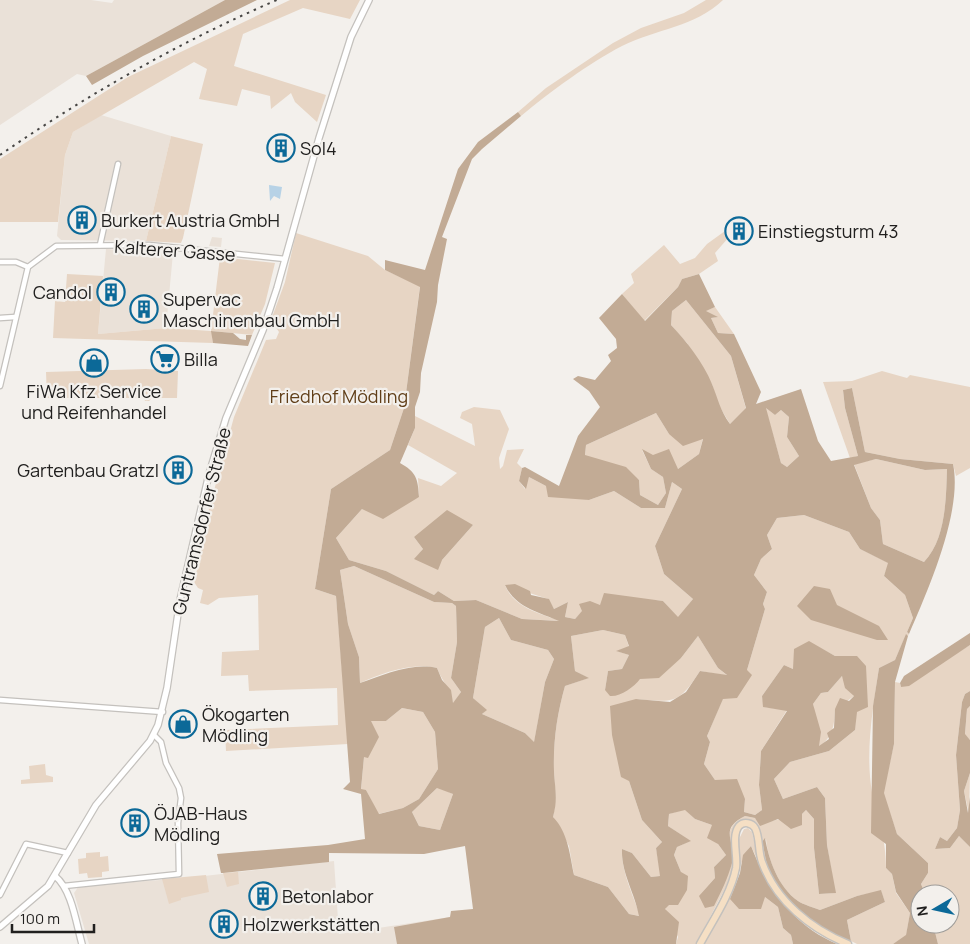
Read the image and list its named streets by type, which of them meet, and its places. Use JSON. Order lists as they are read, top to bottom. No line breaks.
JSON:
{"streets":{"street":["Kalterer Gasse","Guntramsdorfer Straße"]},"crossings":[["Kalterer Gasse","Guntramsdorfer Straße"]],"parks":["Friedhof Mödling"],"places":{"building":["Sol4","Burkert Austria GmbH","Einstiegsturm 43","Candol","Supervac Maschinenbau GmbH","Gartenbau Gratzl","ÖJAB-Haus Mödling","Betonlabor","Holzwerkstätten"],"supermarket":["Billa"],"shop":["FiWa Kfz Service und Reifenhandel","Ökogarten Mödling"]},"scale_bar":"100 m","north":"left"}
